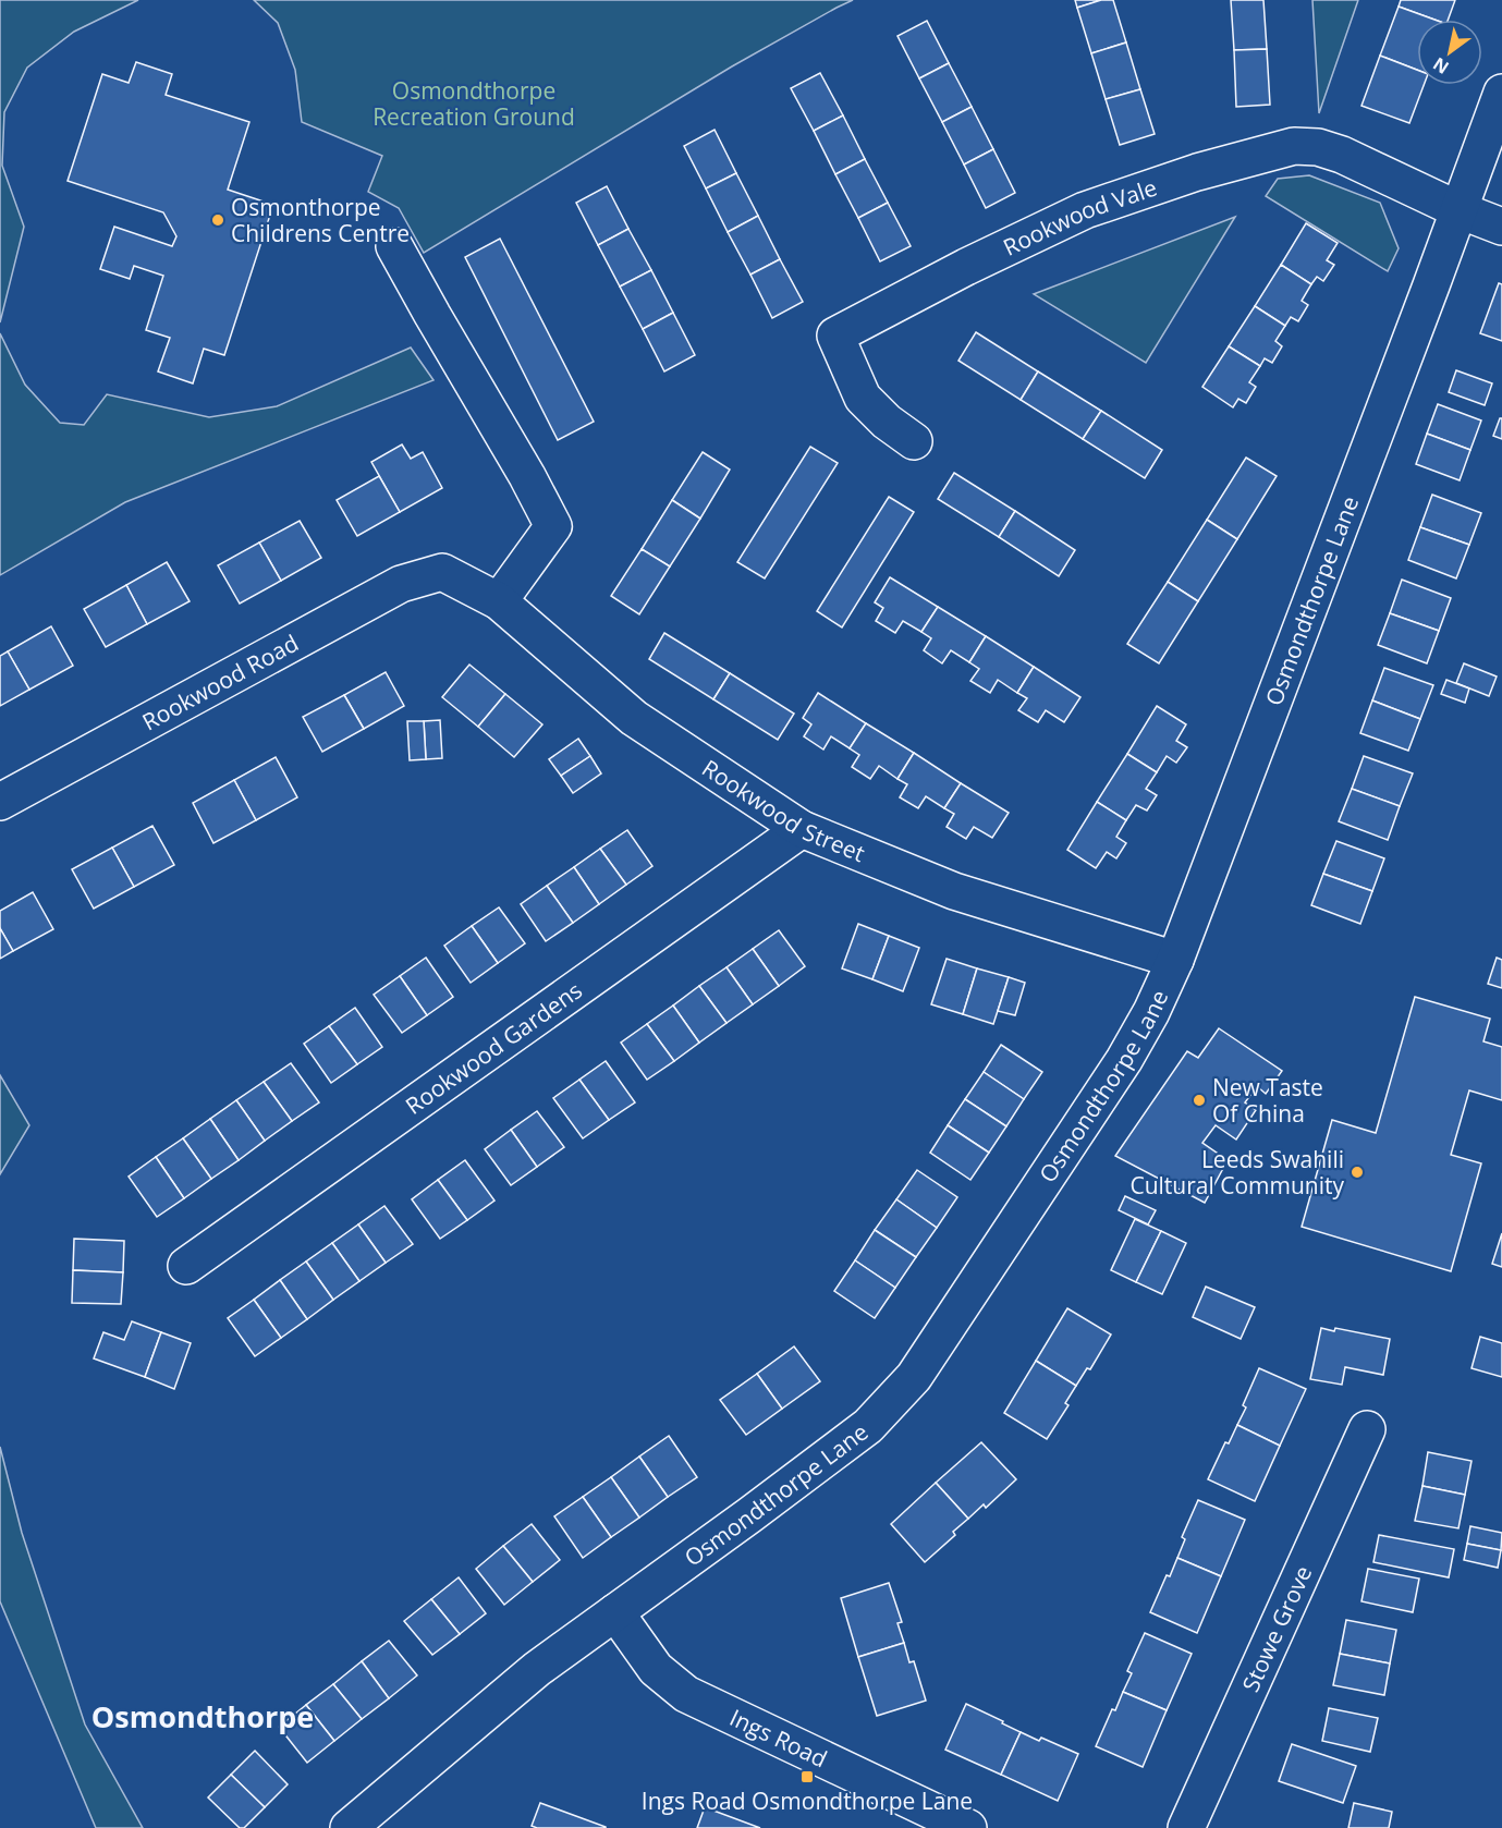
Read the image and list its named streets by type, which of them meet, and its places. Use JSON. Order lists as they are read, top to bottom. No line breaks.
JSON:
{"streets":{"street":["Rookwood Vale","Osmondthorpe Lane","Rookwood Road","Rookwood Street","Rookwood Gardens","Stowe Grove","Ings Road"]},"crossings":[["Rookwood Vale","Osmondthorpe Lane"],["Osmondthorpe Lane","Rookwood Street"],["Osmondthorpe Lane","Ings Road"],["Rookwood Road","Rookwood Street"],["Rookwood Street","Rookwood Gardens"]],"districts":["Osmondthorpe"],"parks":["Osmondthorpe Recreation Ground"],"places":{"other":["Osmonthorpe Childrens Centre","New Taste Of China","Leeds Swahili Cultural Community"],"transit":["Ings Road Osmondthorpe Lane"]},"north":"bottom left"}
